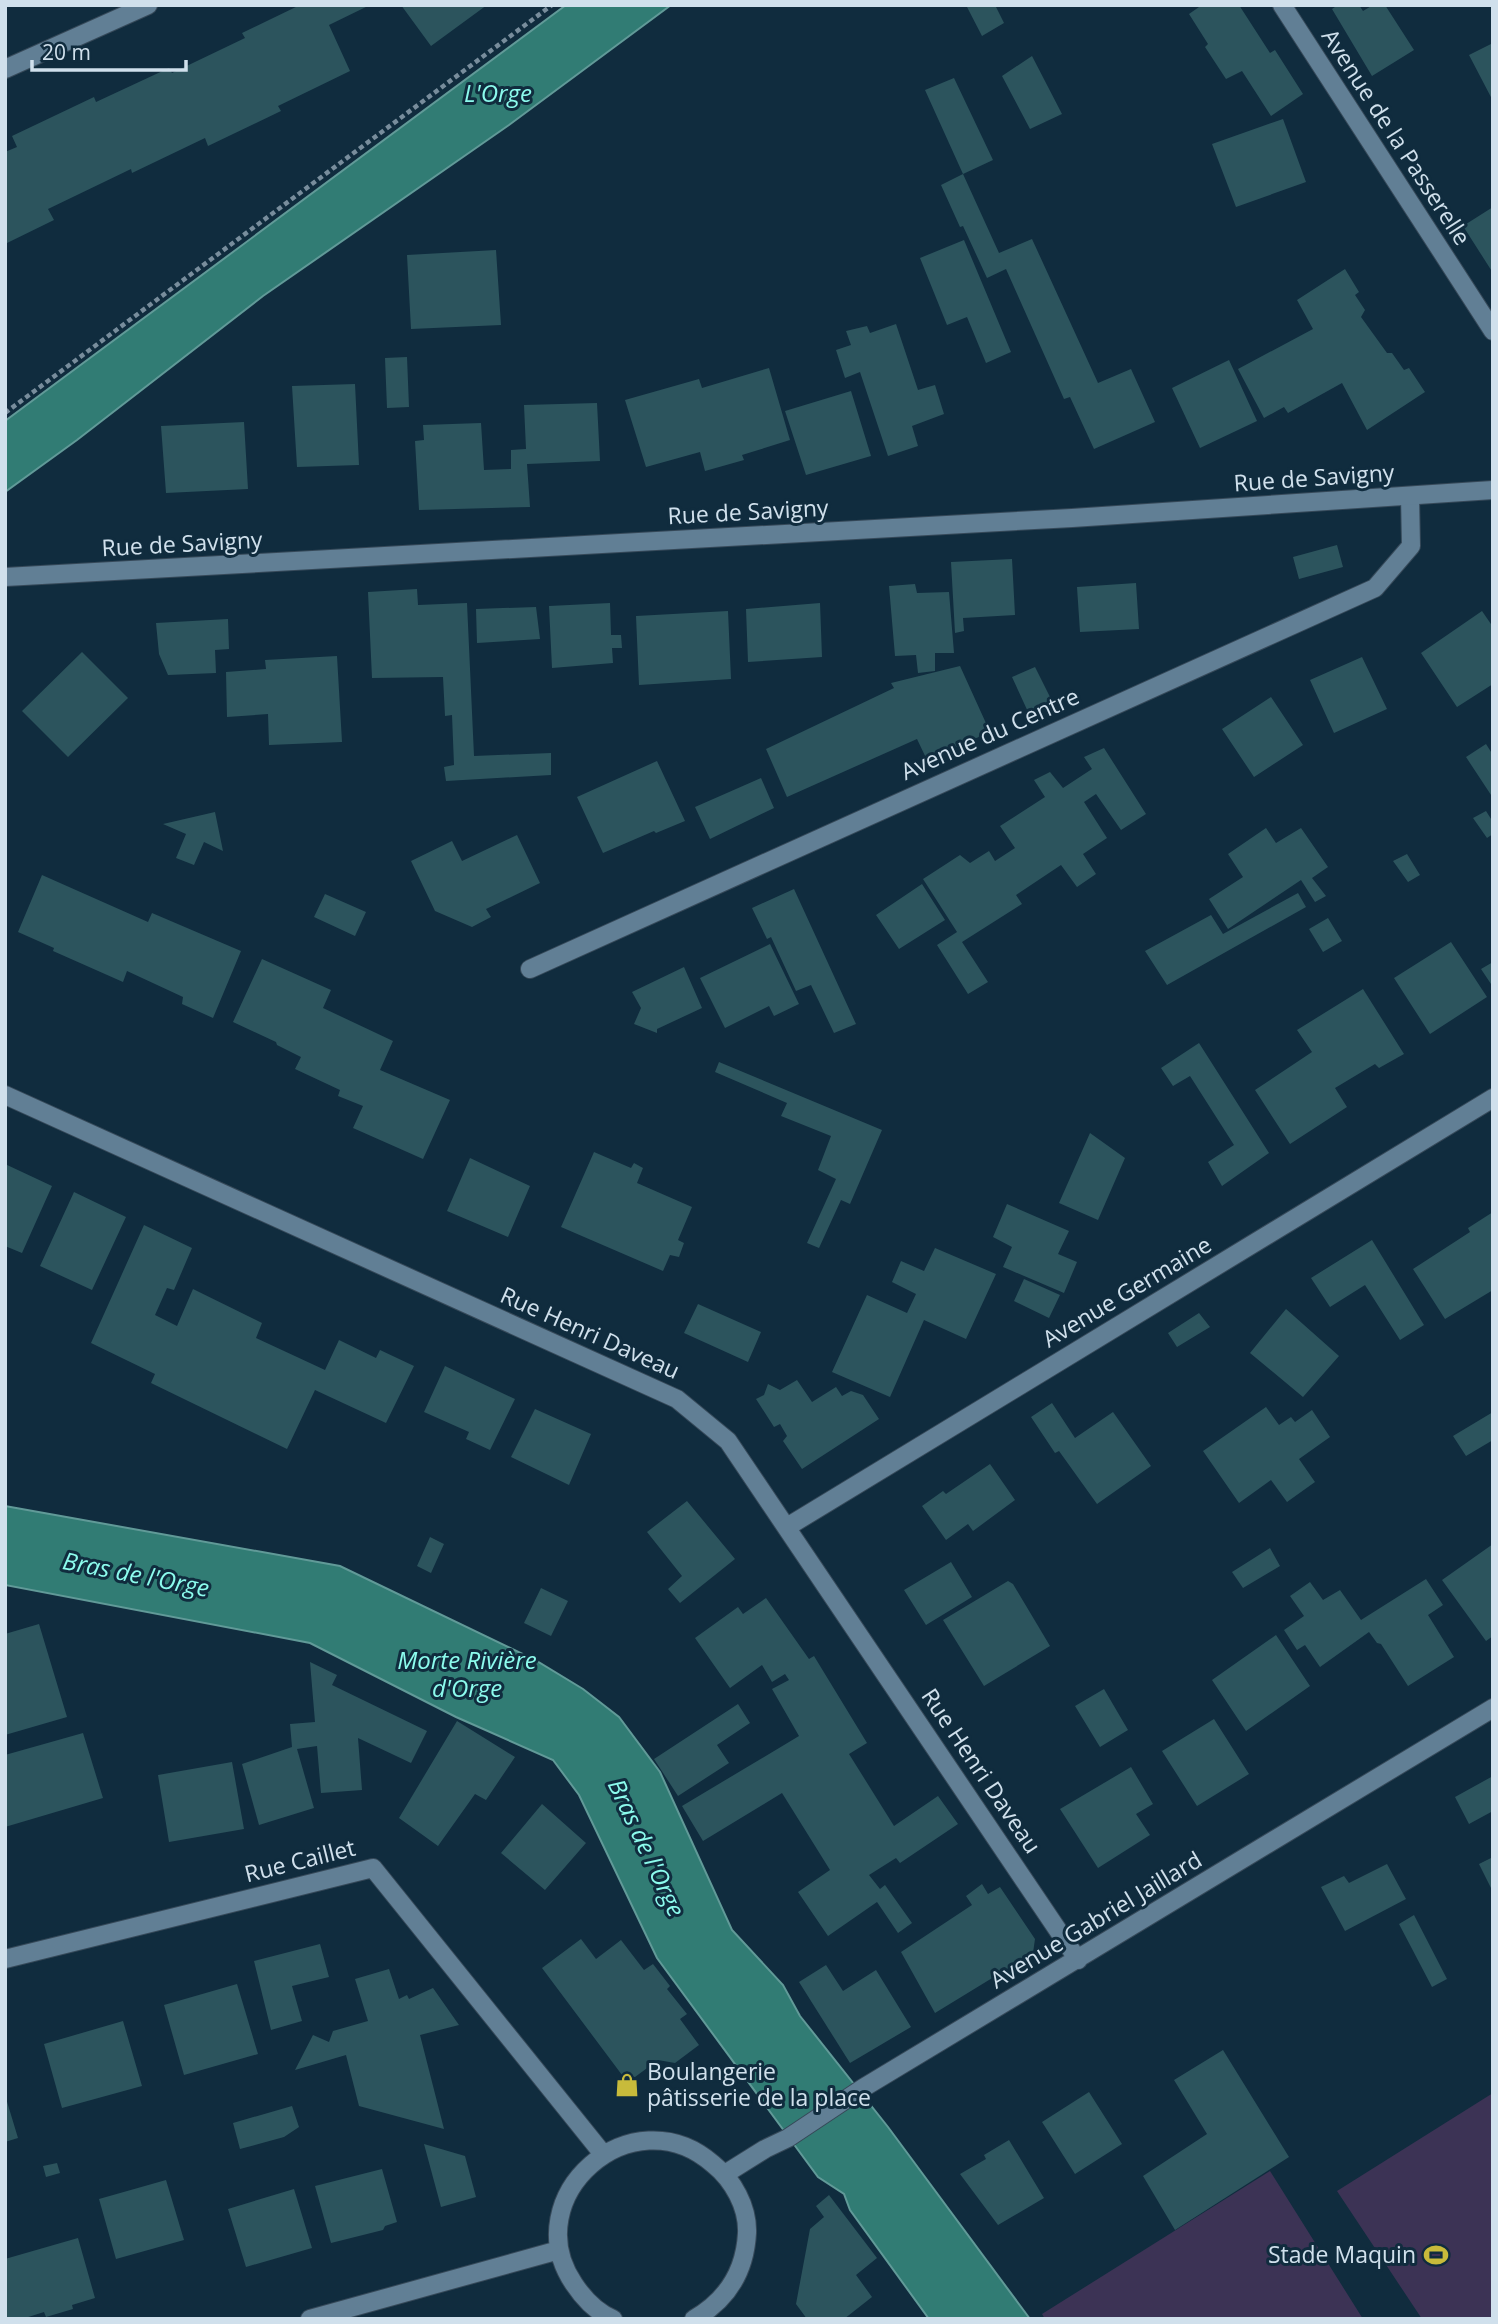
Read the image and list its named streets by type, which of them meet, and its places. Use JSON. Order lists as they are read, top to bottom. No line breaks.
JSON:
{"streets":{"street":["Avenue de la Passerelle","Rue de Savigny","Avenue du Centre","Avenue Germaine","Rue Henri Daveau","Rue Caillet","Avenue Gabriel Jaillard"]},"crossings":[["Rue de Savigny","Avenue du Centre"],["Avenue Germaine","Rue Henri Daveau"],["Rue Henri Daveau","Avenue Gabriel Jaillard"]],"water":["L'Orge","Bras de l'Orge","Morte Rivière d'Orge"],"places":{"shop":["Boulangerie pâtisserie de la place"],"sports":["Stade Maquin"]},"scale_bar":"20 m"}
